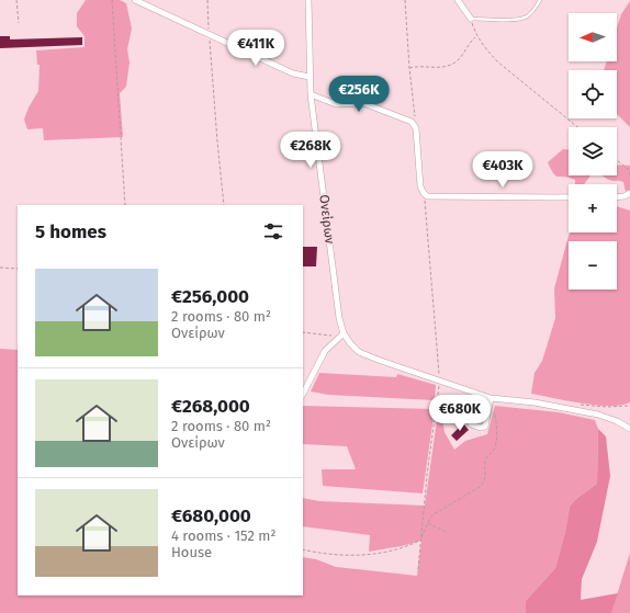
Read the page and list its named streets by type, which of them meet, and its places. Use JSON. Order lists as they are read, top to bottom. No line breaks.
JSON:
{"streets":{"street":["Ονείρων"]},"north":"left","page":{"map_buttons":["+","−"],"price":["€411K","€256K","€268K","€403K","€680K"],"heading":"5 homes","list":[{"name":"€256,000","note":"2 rooms · 80 m² · Ονείρων"},{"name":"€268,000","note":"2 rooms · 80 m² · Ονείρων"},{"name":"€680,000","note":"4 rooms · 152 m² · House"}]}}
